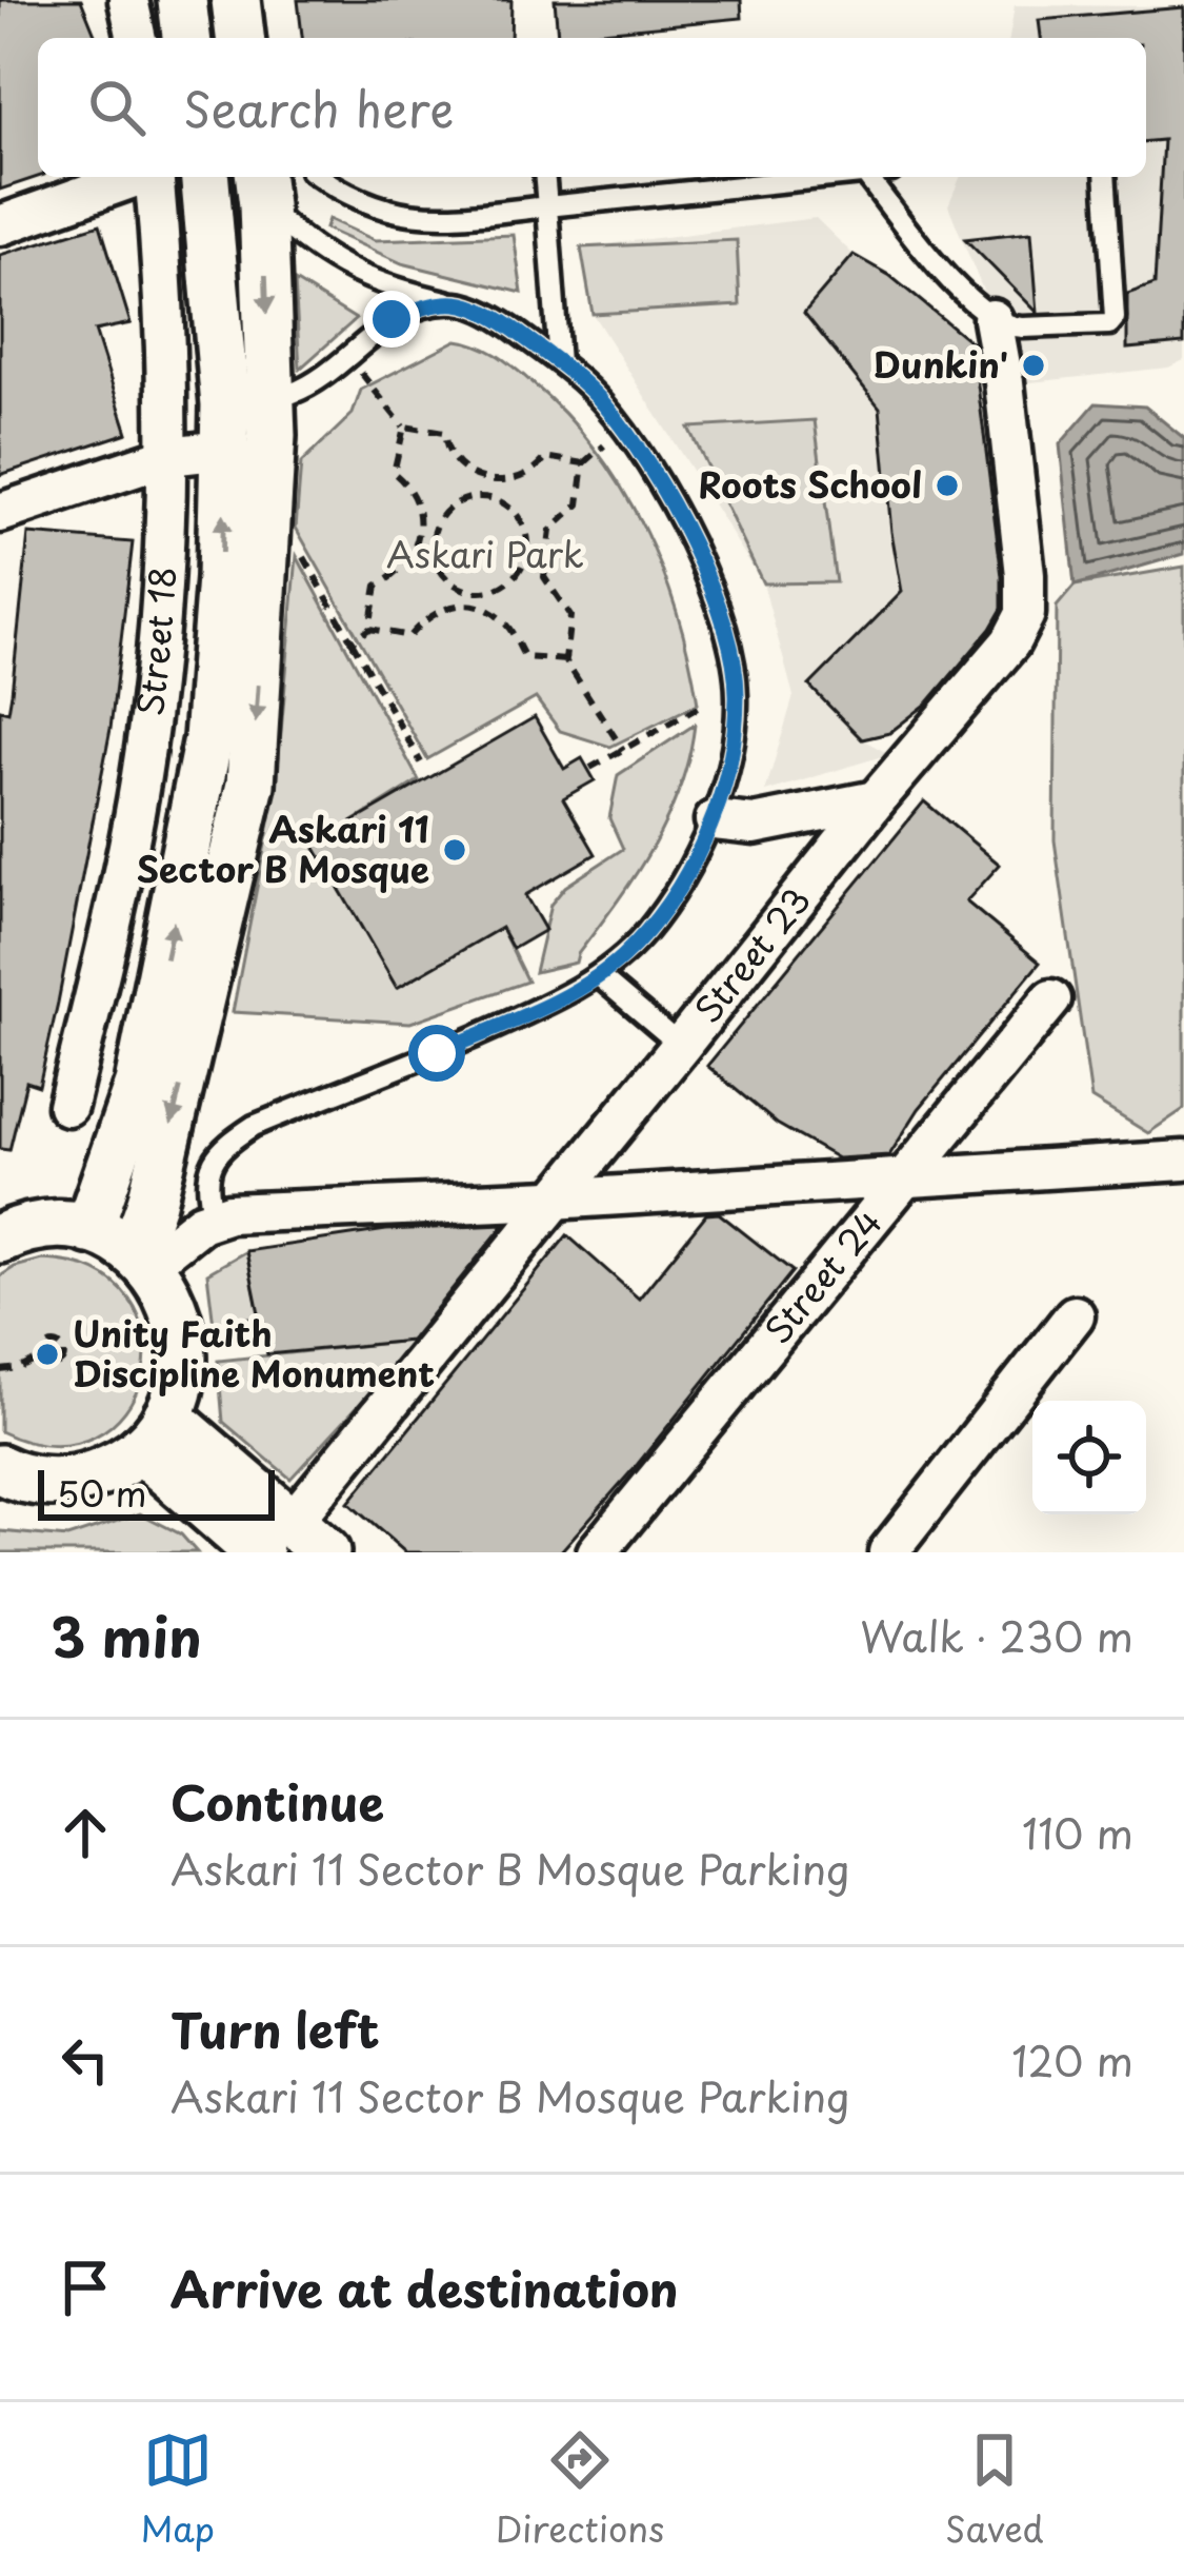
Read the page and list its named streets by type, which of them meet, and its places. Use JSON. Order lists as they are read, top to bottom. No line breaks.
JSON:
{"streets":{"street":["Street 18","Street 23","Street 24"]},"parks":["Askari Park"],"places":["Dunkin'","Roots School","Askari 11 Sector B Mosque","Unity Faith Discipline Monument"],"scale_bar":"50 m","page":{"search":"Search here","scale":"50 m","heading":["3 min","Walk · 230 m"],"list":[["Continue","Askari 11 Sector B Mosque Parking","110 m"],["Turn left","Askari 11 Sector B Mosque Parking","120 m"],"Arrive at destination"],"nav":["Map","Directions","Saved"]}}
